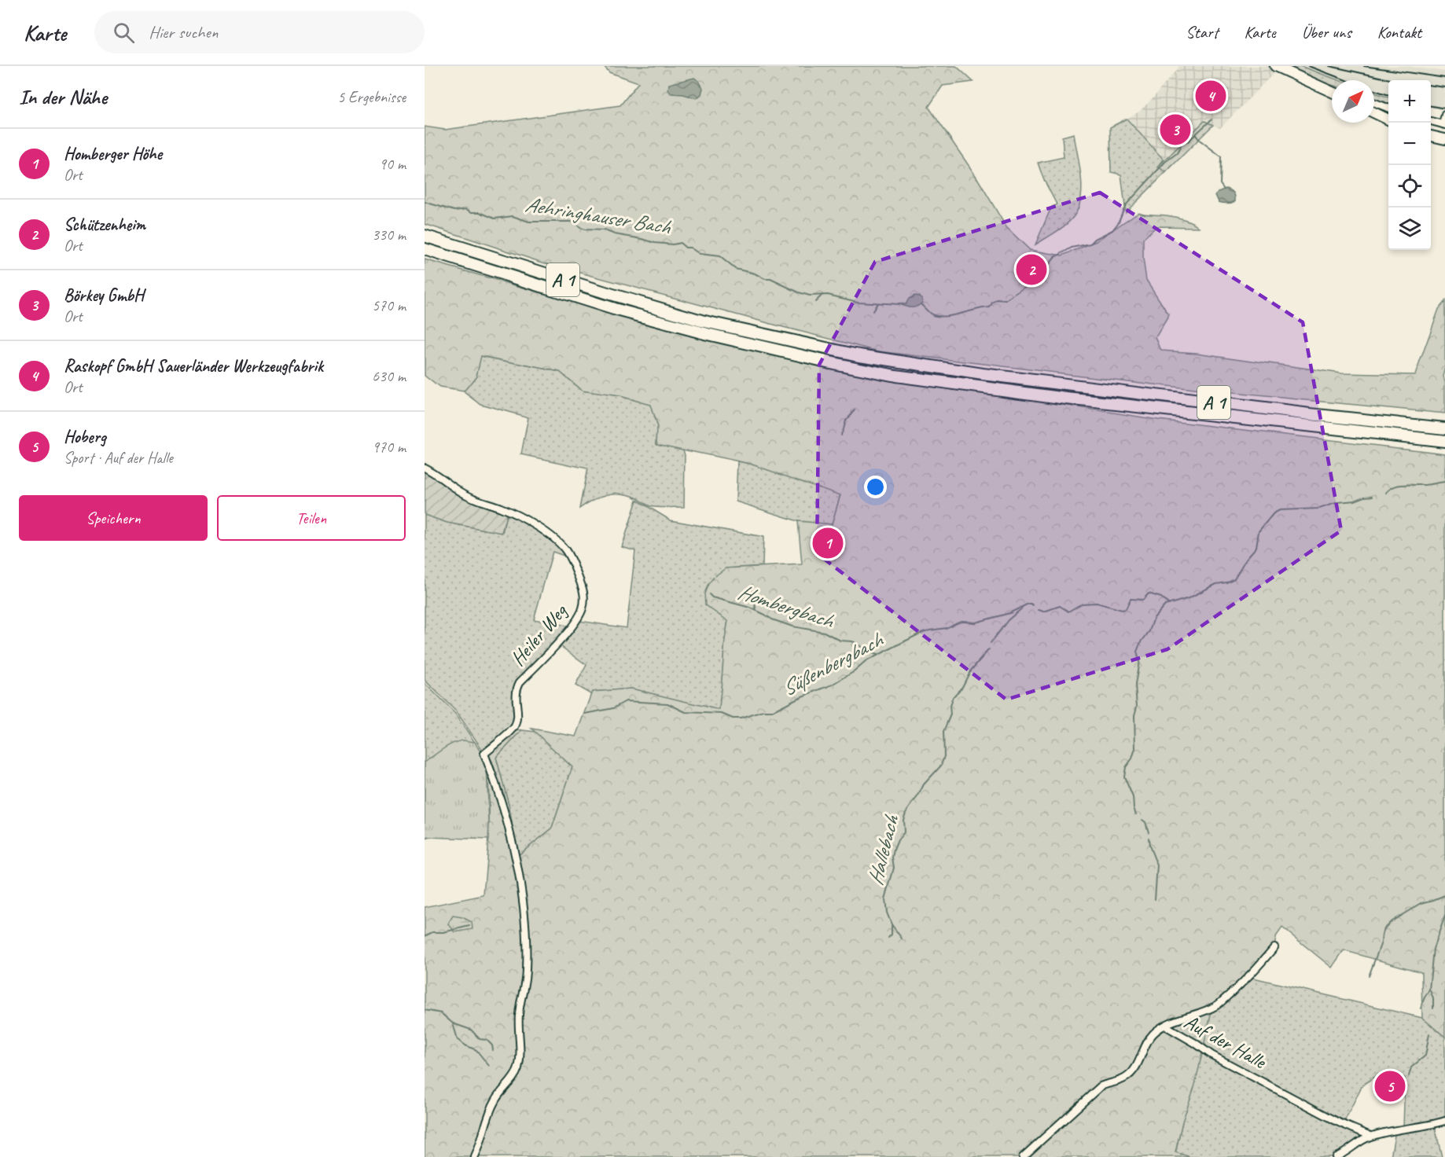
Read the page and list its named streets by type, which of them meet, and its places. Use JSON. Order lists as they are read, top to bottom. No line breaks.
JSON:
{"streets":{"highway":["A 1"],"street":["Heiler Weg","Auf der Halle"]},"water":["Aehringhauser Bach","Hombergbach","Süßenbergbach","Hallebach"],"north":"top right","page":{"header":"Karte","search":"Hier suchen","nav":["Start","Karte","Über uns","Kontakt"],"heading":["In der Nähe","5 Ergebnisse"],"pins":["4","3","2","1","5"],"map_buttons":["+","−"],"list":[{"mark":"1","name":"Homberger Höhe","note":"Ort","value":"90 m"},{"mark":"2","name":"Schützenheim","note":"Ort","value":"330 m"},{"mark":"3","name":"Börkey GmbH","note":"Ort","value":"570 m"},{"mark":"4","name":"Raskopf GmbH Sauerländer Werkzeugfabrik","note":"Ort","value":"630 m"},{"mark":"5","name":"Hoberg","note":"Sport · Auf der Halle","value":"970 m"}],"buttons":["Speichern","Teilen"]}}
